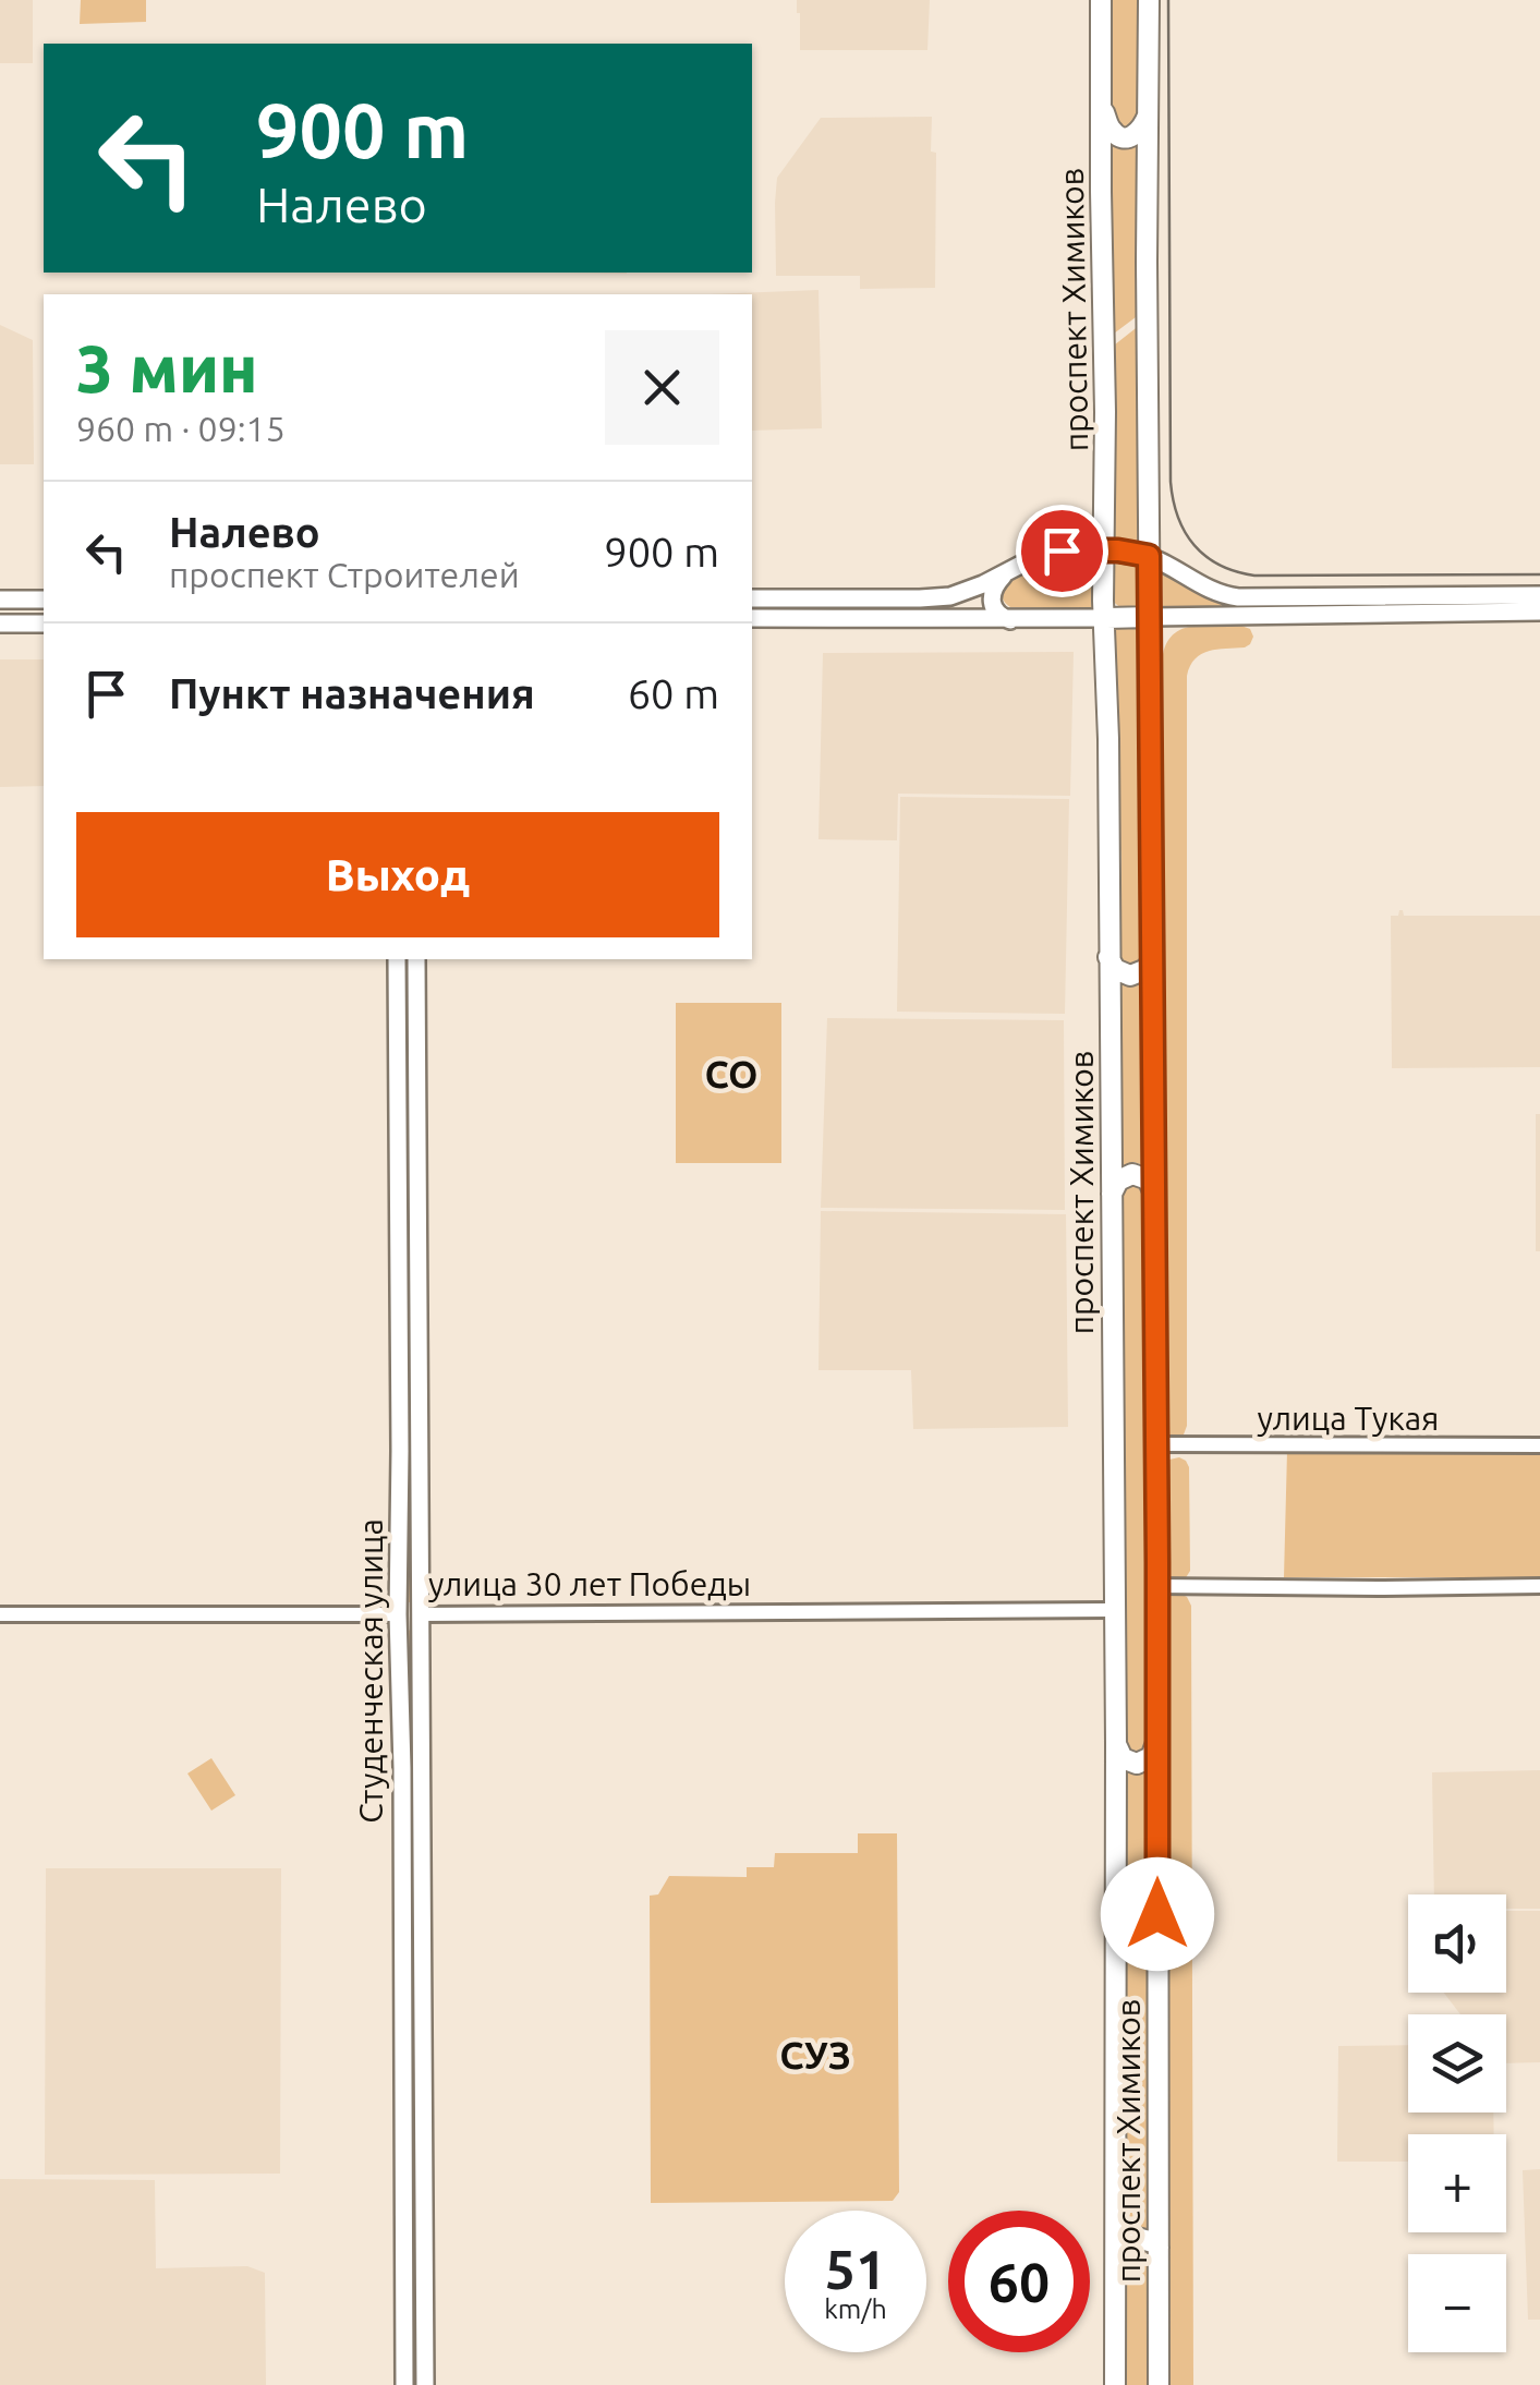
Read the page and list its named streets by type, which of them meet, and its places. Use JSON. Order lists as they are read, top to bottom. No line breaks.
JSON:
{"streets":{"main road":["проспект Химиков","улица 30 лет Победы","Студенческая улица"],"street":["улица Тукая"]},"crossings":[["проспект Химиков","улица Тукая"],["проспект Химиков","улица 30 лет Победы"],["улица 30 лет Победы","Студенческая улица"]],"districts":["СО","СУЗ"],"page":{"turn":["900 m","Налево"],"heading":["3 мин","960 m · 09:15"],"list":[{"name":"Налево","note":"проспект Строителей","value":"900 m"},{"name":"Пункт назначения","value":"60 m"}],"buttons":"Выход","map_buttons":["+","−"],"speed":"51 km/h","limit":"60"}}
